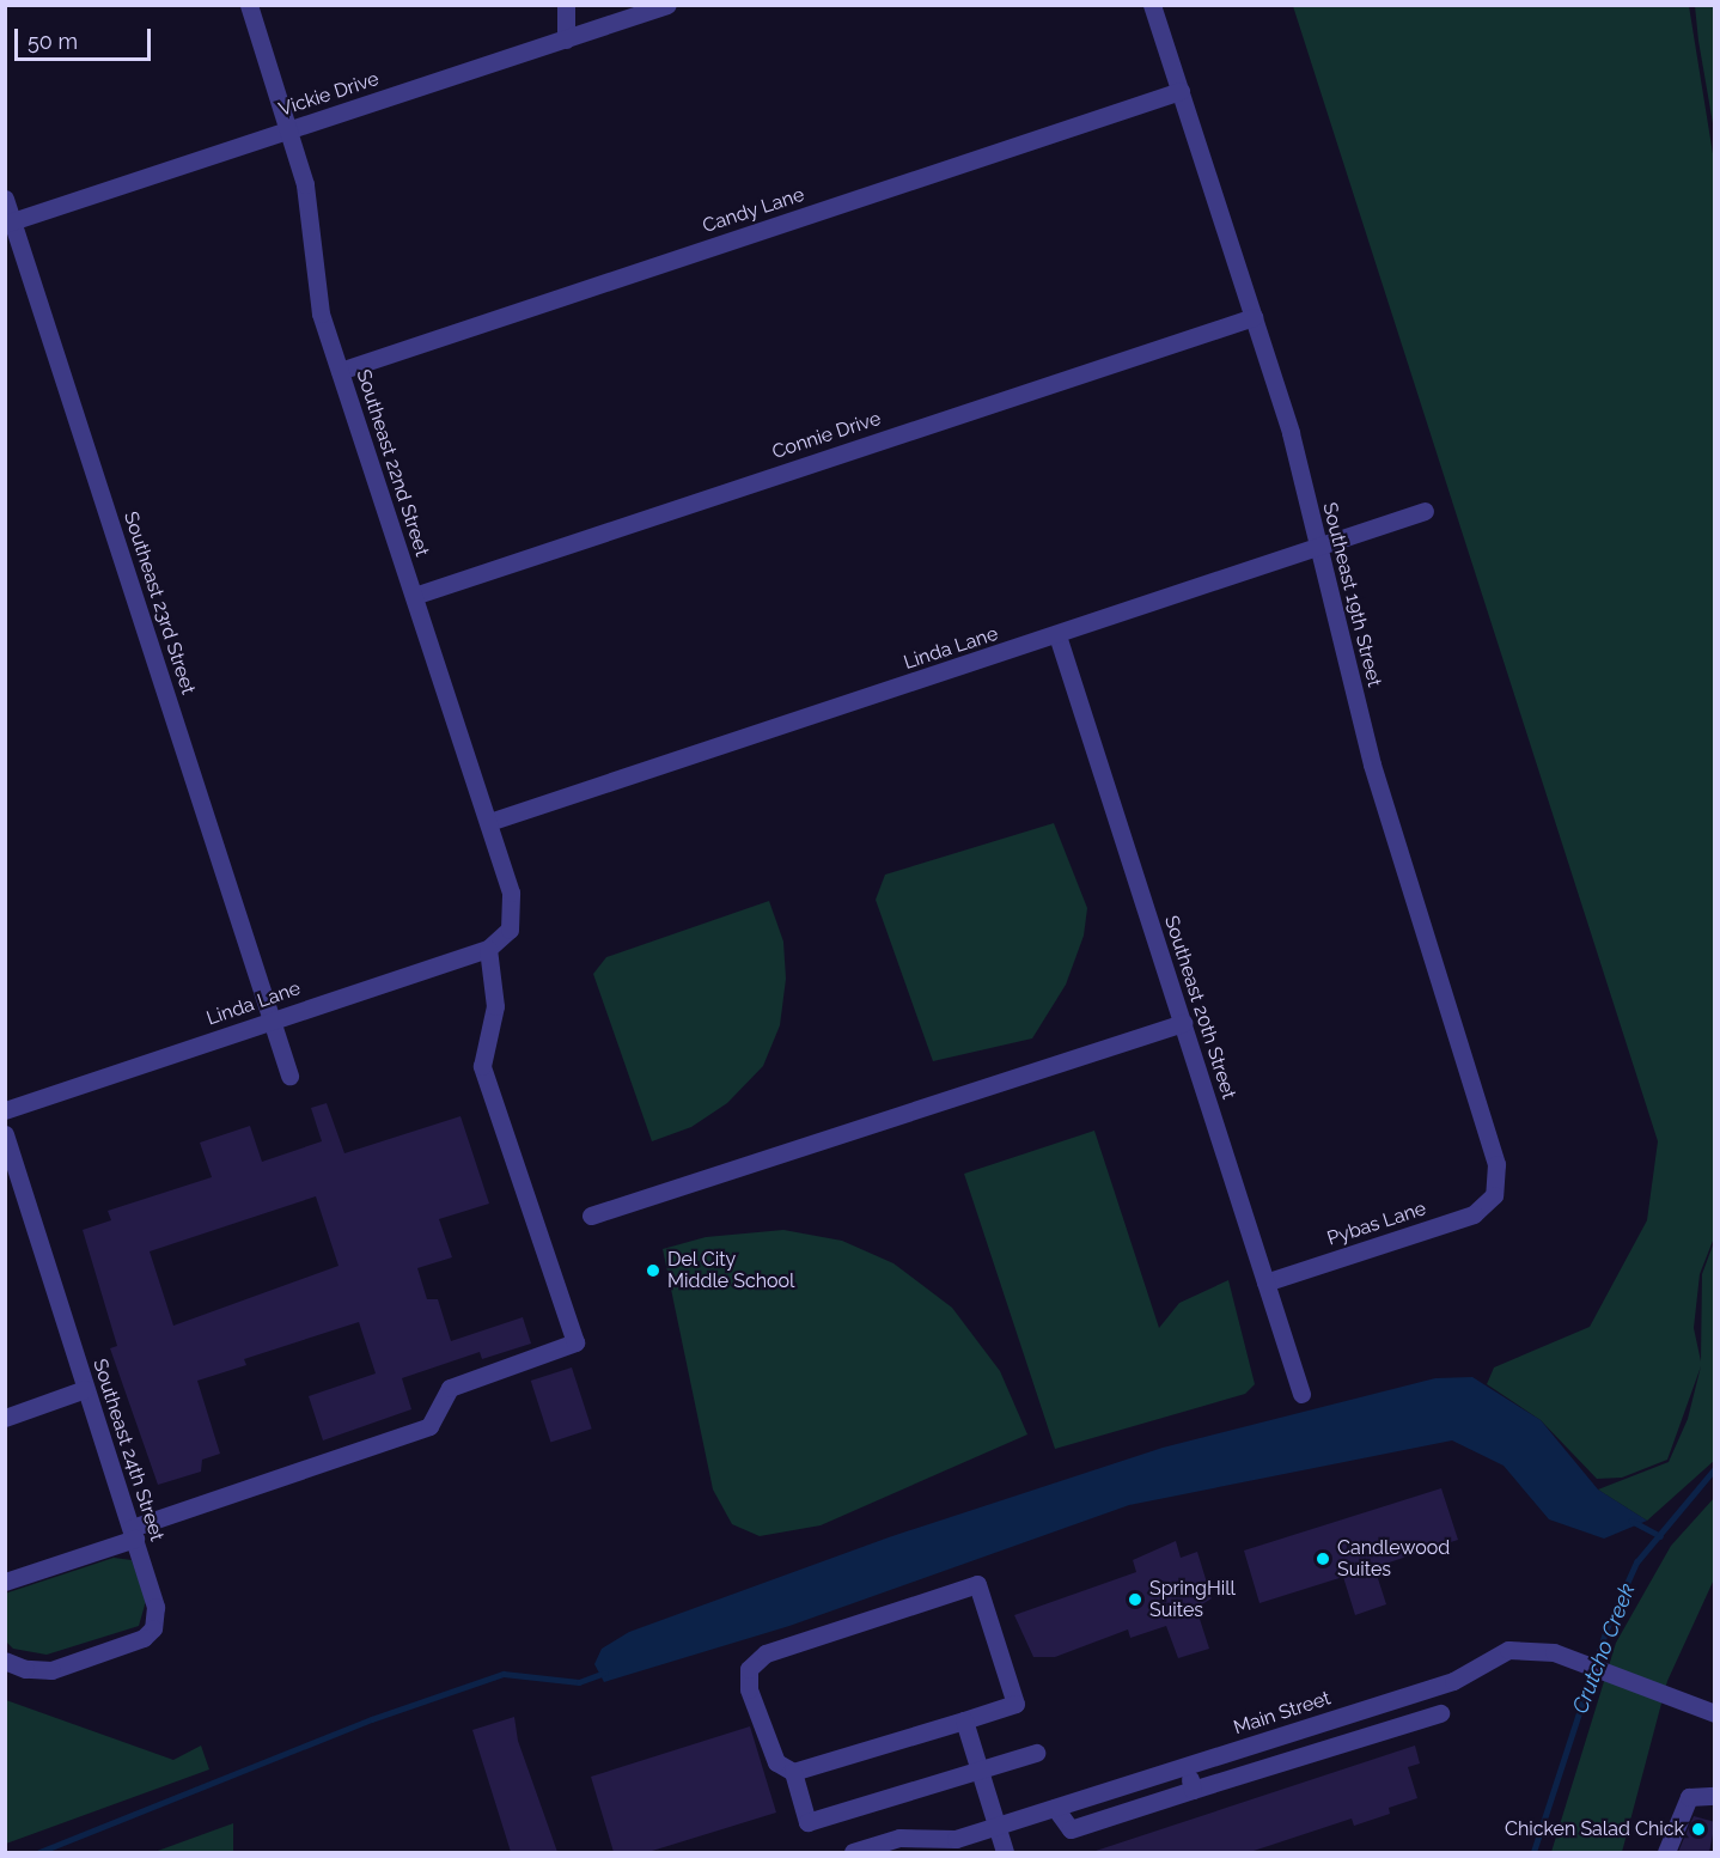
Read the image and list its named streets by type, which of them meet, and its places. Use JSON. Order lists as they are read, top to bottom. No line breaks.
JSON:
{"streets":{"street":["Vickie Drive","Candy Lane","Connie Drive","Southeast 22nd Street","Southeast 19th Street","Southeast 23rd Street","Linda Lane","Southeast 20th Street","Pybas Lane","Southeast 24th Street","Main Street"]},"crossings":[["Vickie Drive","Southeast 22nd Street"],["Vickie Drive","Southeast 23rd Street"],["Candy Lane","Southeast 22nd Street"],["Candy Lane","Southeast 19th Street"],["Connie Drive","Southeast 22nd Street"],["Connie Drive","Southeast 19th Street"],["Southeast 22nd Street","Linda Lane"],["Southeast 19th Street","Linda Lane"],["Southeast 19th Street","Pybas Lane"],["Southeast 23rd Street","Linda Lane"],["Linda Lane","Southeast 20th Street"],["Southeast 20th Street","Pybas Lane"]],"water":["Crutcho Creek"],"places":["Del City Middle School","Candlewood Suites","SpringHill Suites","Chicken Salad Chick"],"scale_bar":"50 m"}
